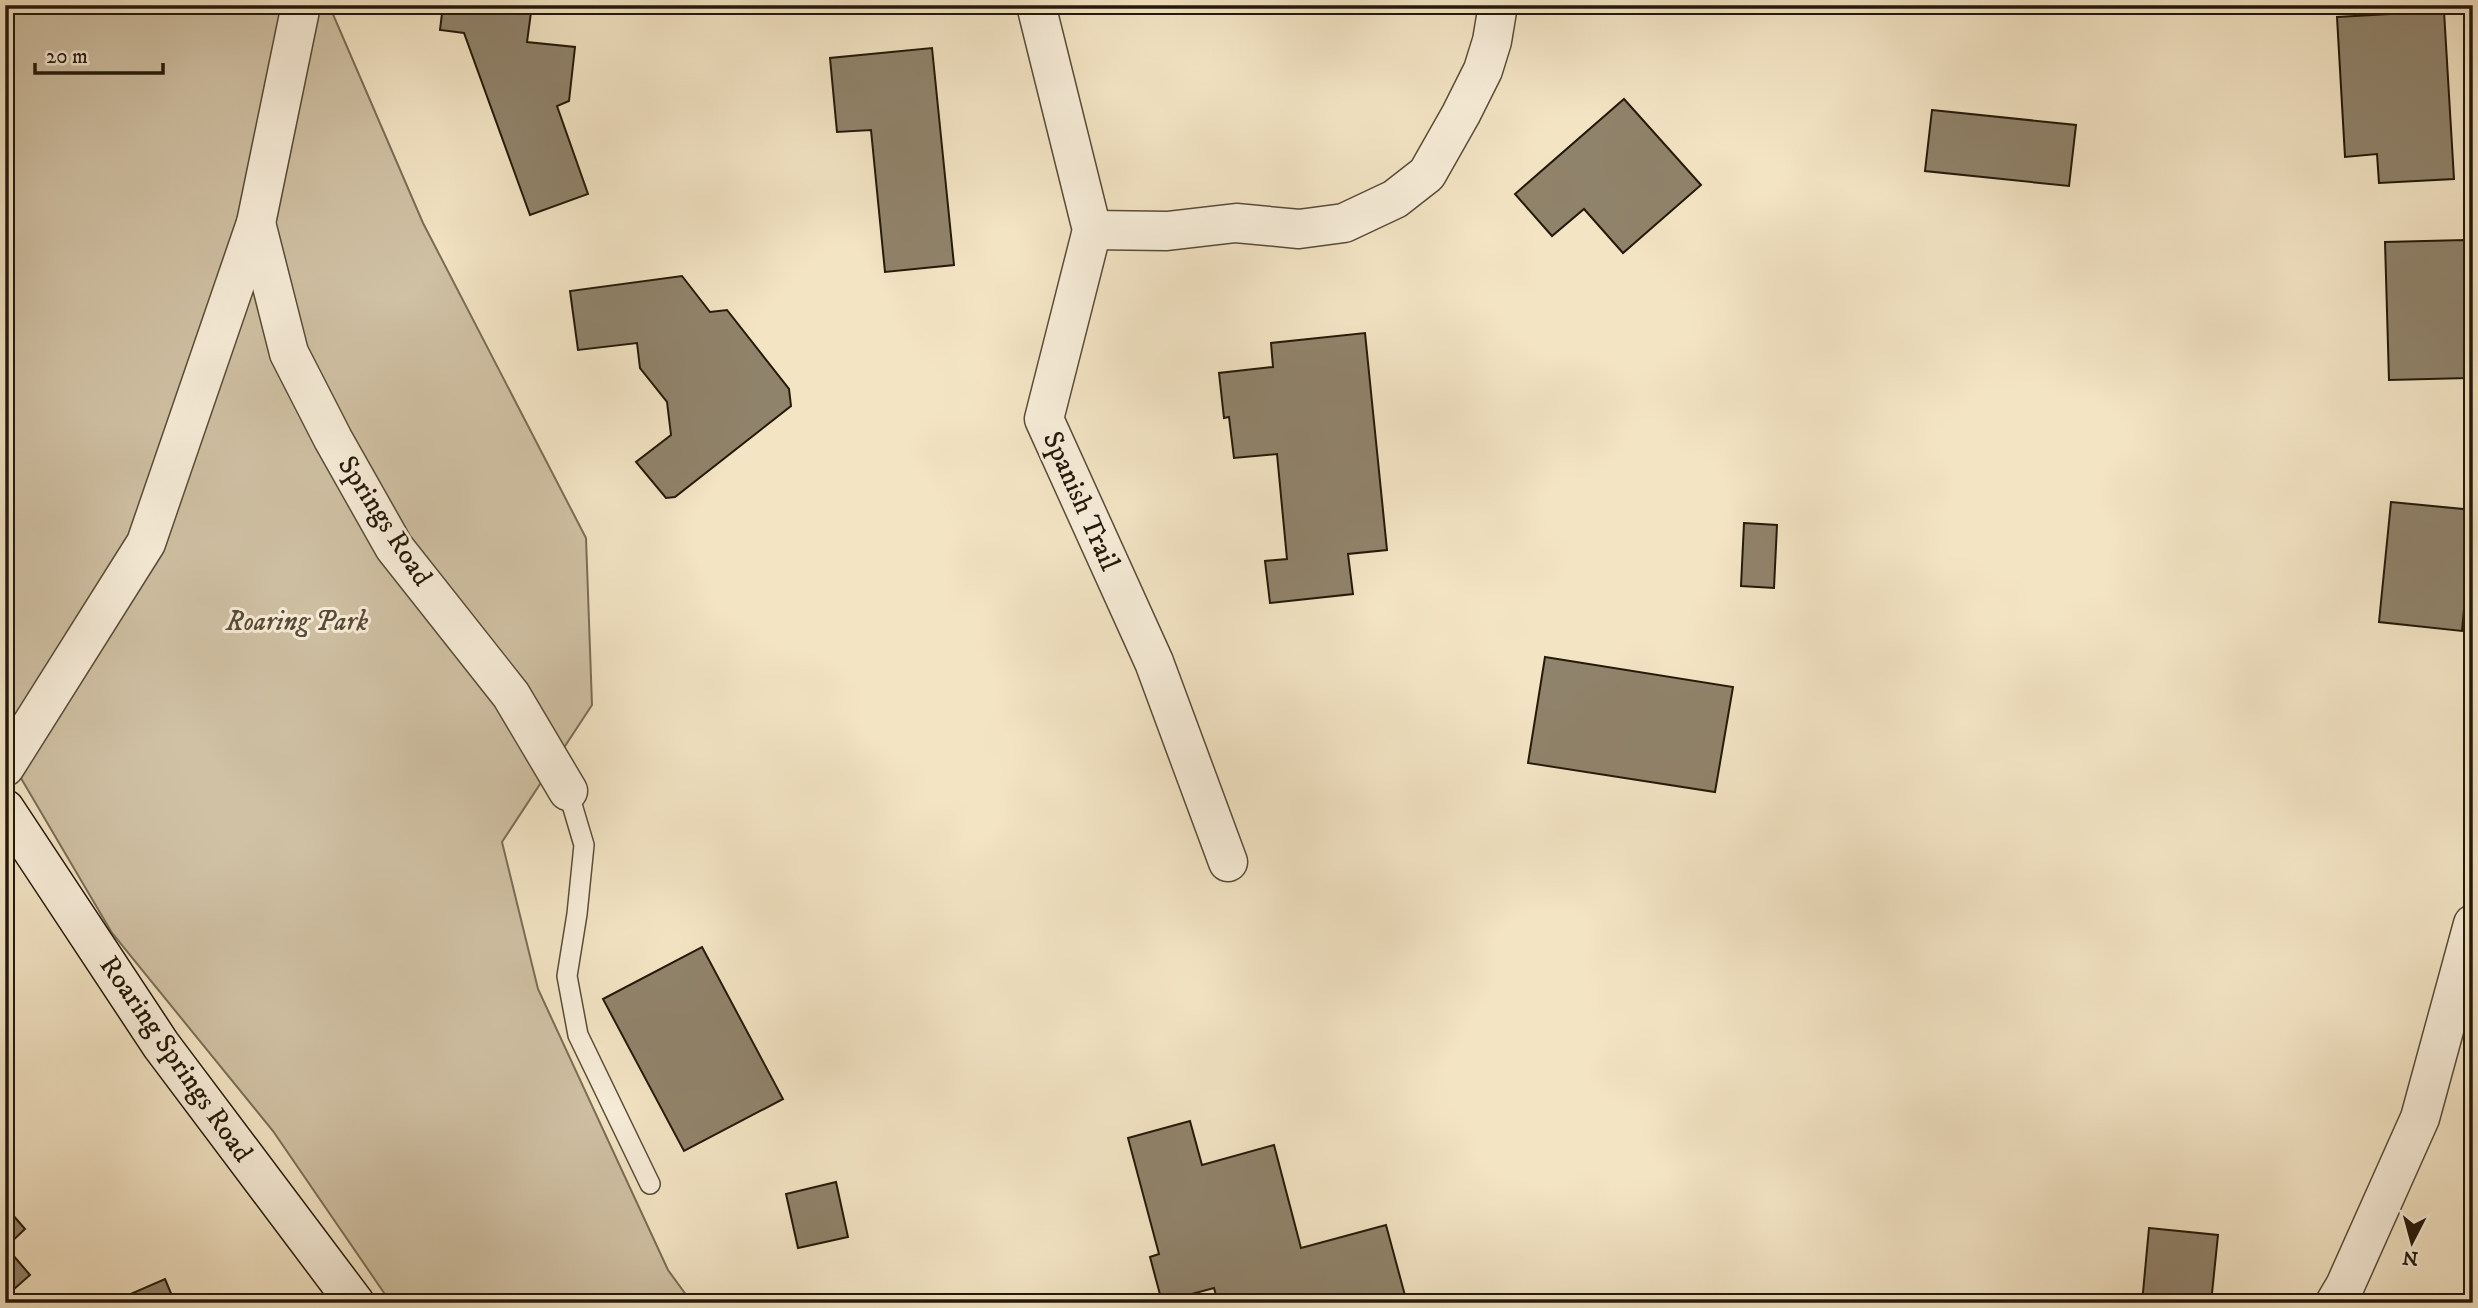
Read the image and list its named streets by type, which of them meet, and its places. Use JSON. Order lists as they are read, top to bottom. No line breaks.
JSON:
{"streets":{"street":["Spanish Trail","Springs Road","Roaring Springs Road"]},"parks":["Roaring Park"],"scale_bar":"20 m","north":"bottom"}
